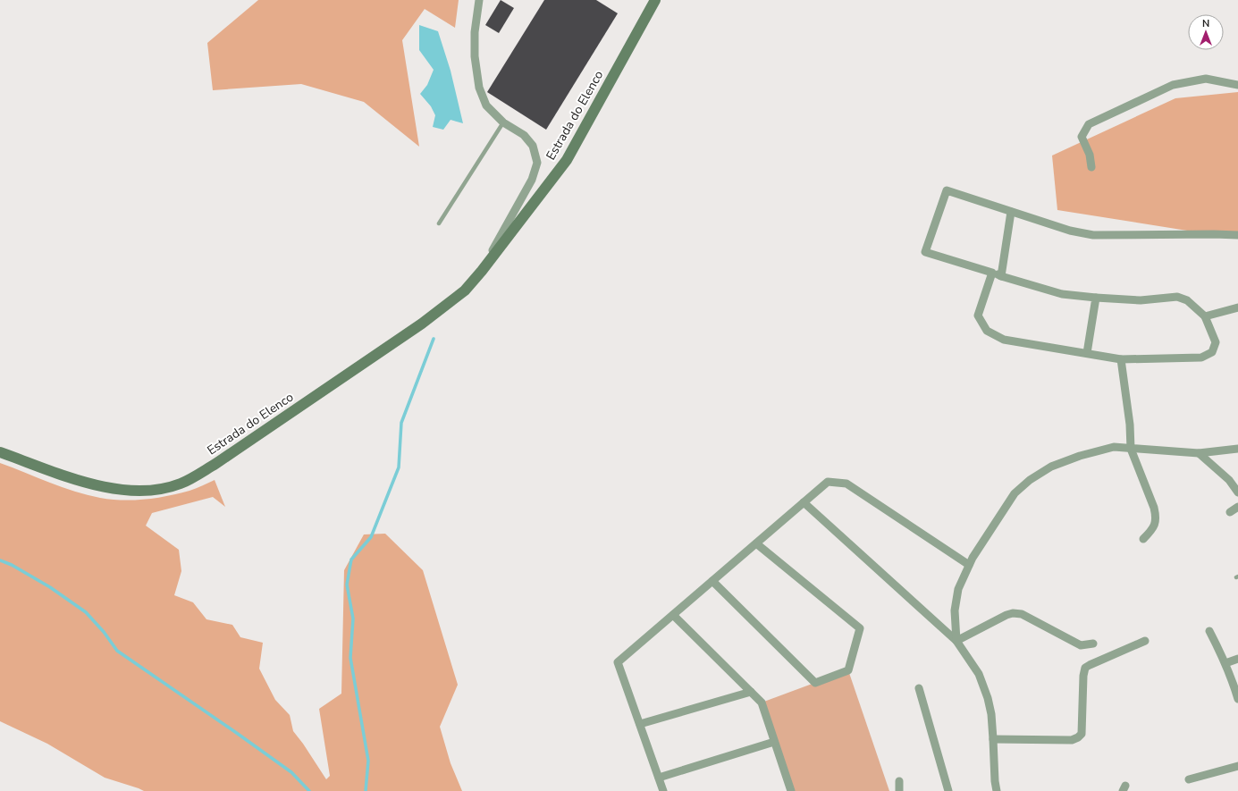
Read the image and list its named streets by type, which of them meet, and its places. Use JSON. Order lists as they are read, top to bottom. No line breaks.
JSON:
{"streets":{"street":["Estrada do Elenco"]},"north":"top"}
